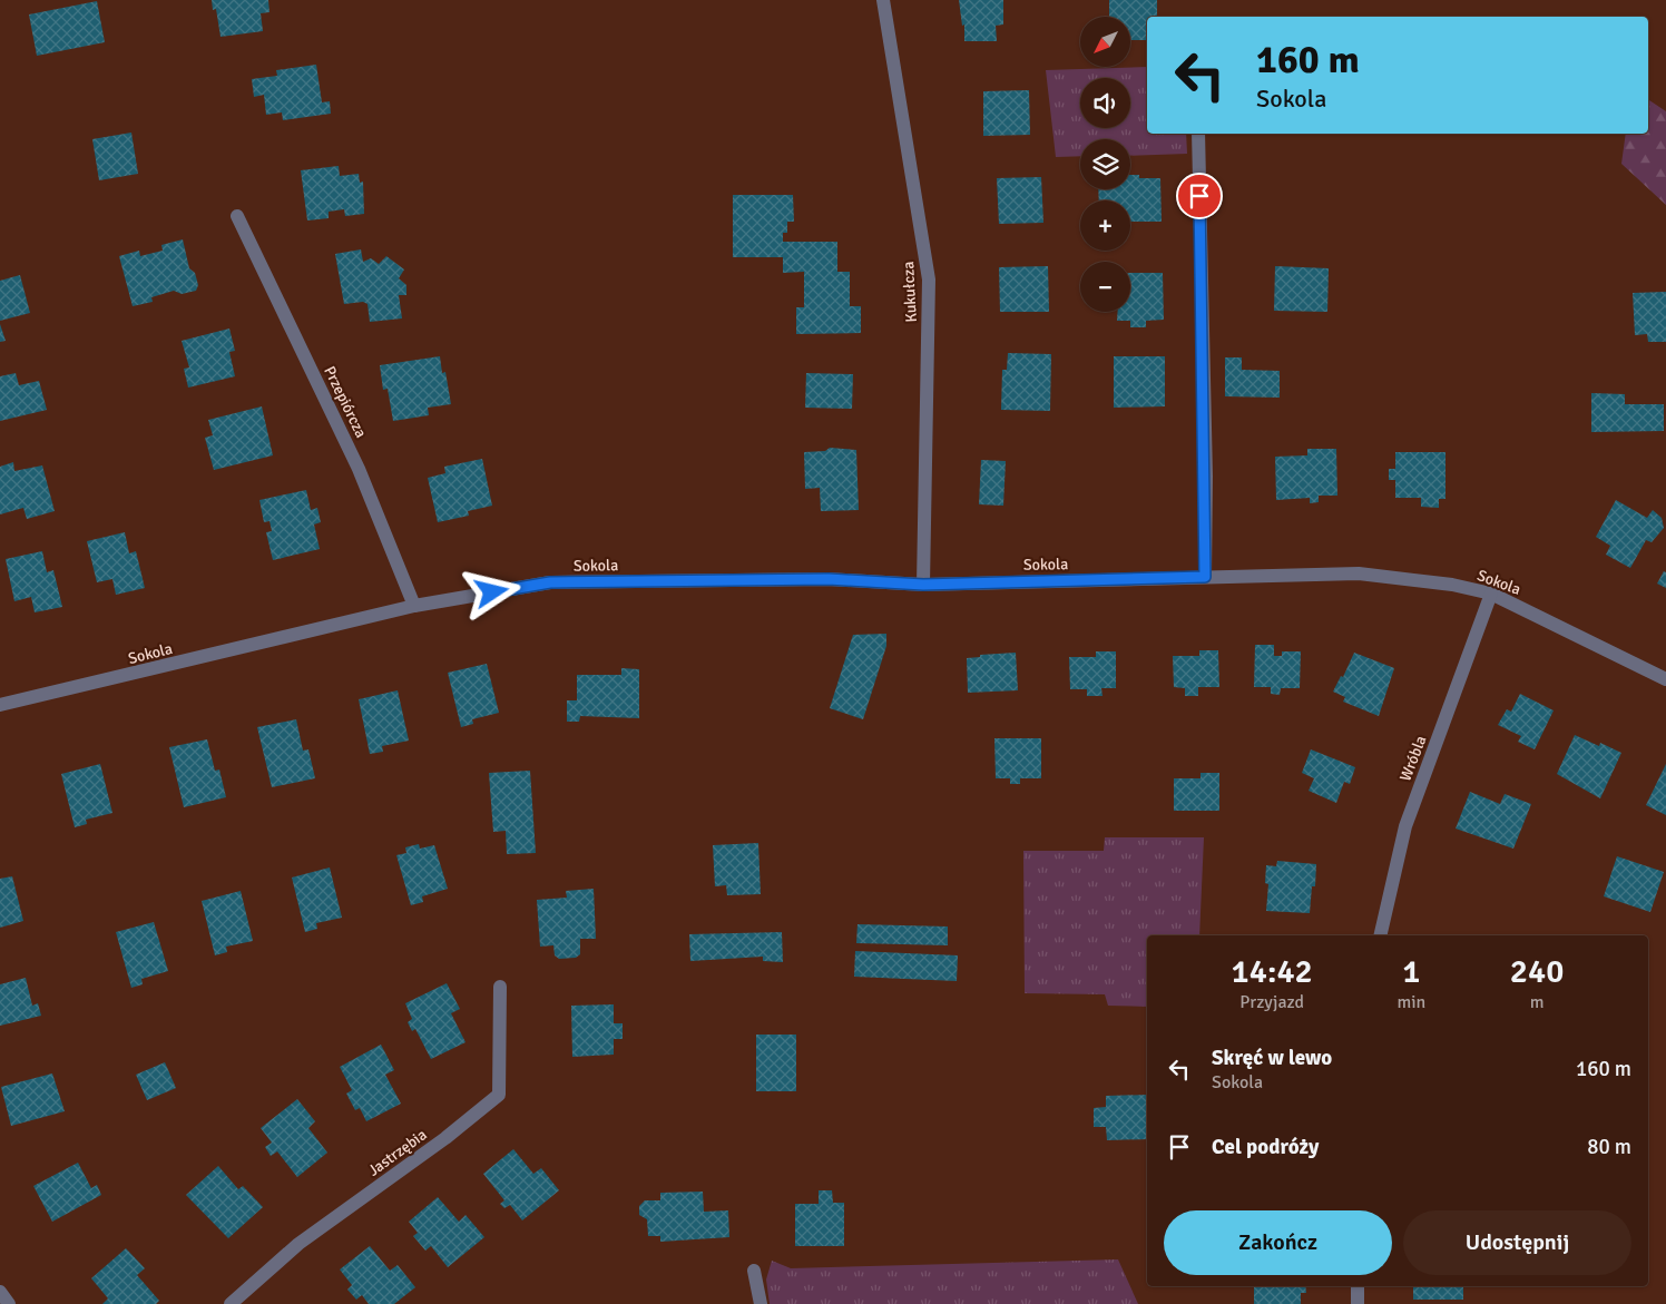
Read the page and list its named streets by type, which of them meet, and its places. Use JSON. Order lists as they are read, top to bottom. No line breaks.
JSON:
{"streets":{"street":["Kukułcza","Przepiórcza","Sokola","Wróbla","Jastrzębia"]},"crossings":[["Kukułcza","Sokola"],["Przepiórcza","Sokola"],["Sokola","Wróbla"]],"north":"bottom left","page":{"map_buttons":["+","−"],"turn":["160 m","Sokola"],"eta":["14:42","Przyjazd","1","min","240","m"],"list":[{"name":"Skręć w lewo","note":"Sokola","value":"160 m"},{"name":"Cel podróży","value":"80 m"}],"buttons":["Zakończ","Udostępnij"]}}
